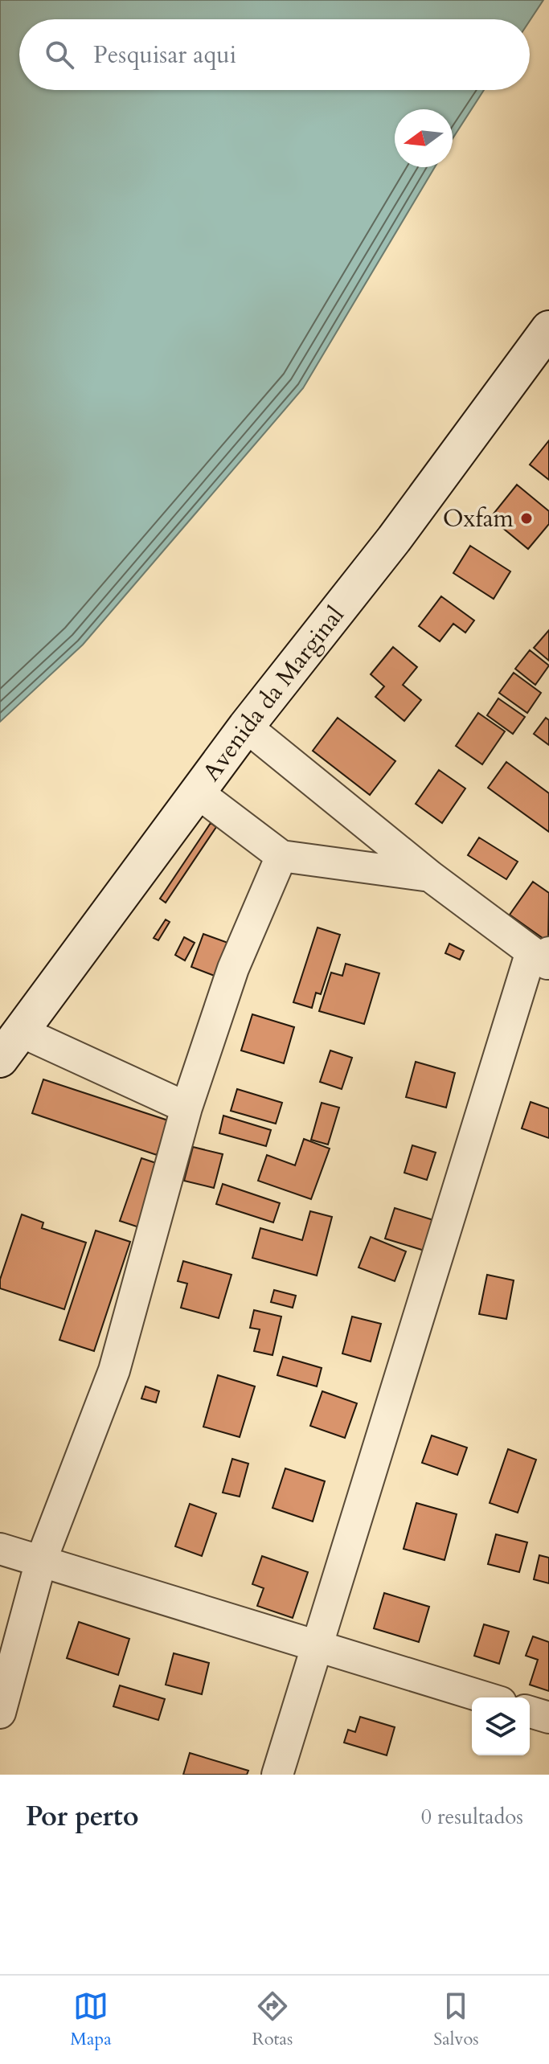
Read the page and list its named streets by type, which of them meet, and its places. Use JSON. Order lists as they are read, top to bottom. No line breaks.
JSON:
{"streets":{"street":["Avenida da Marginal"]},"places":["Oxfam"],"north":"left","page":{"search":"Pesquisar aqui","heading":["Por perto","0 resultados"],"nav":["Mapa","Rotas","Salvos"]}}
